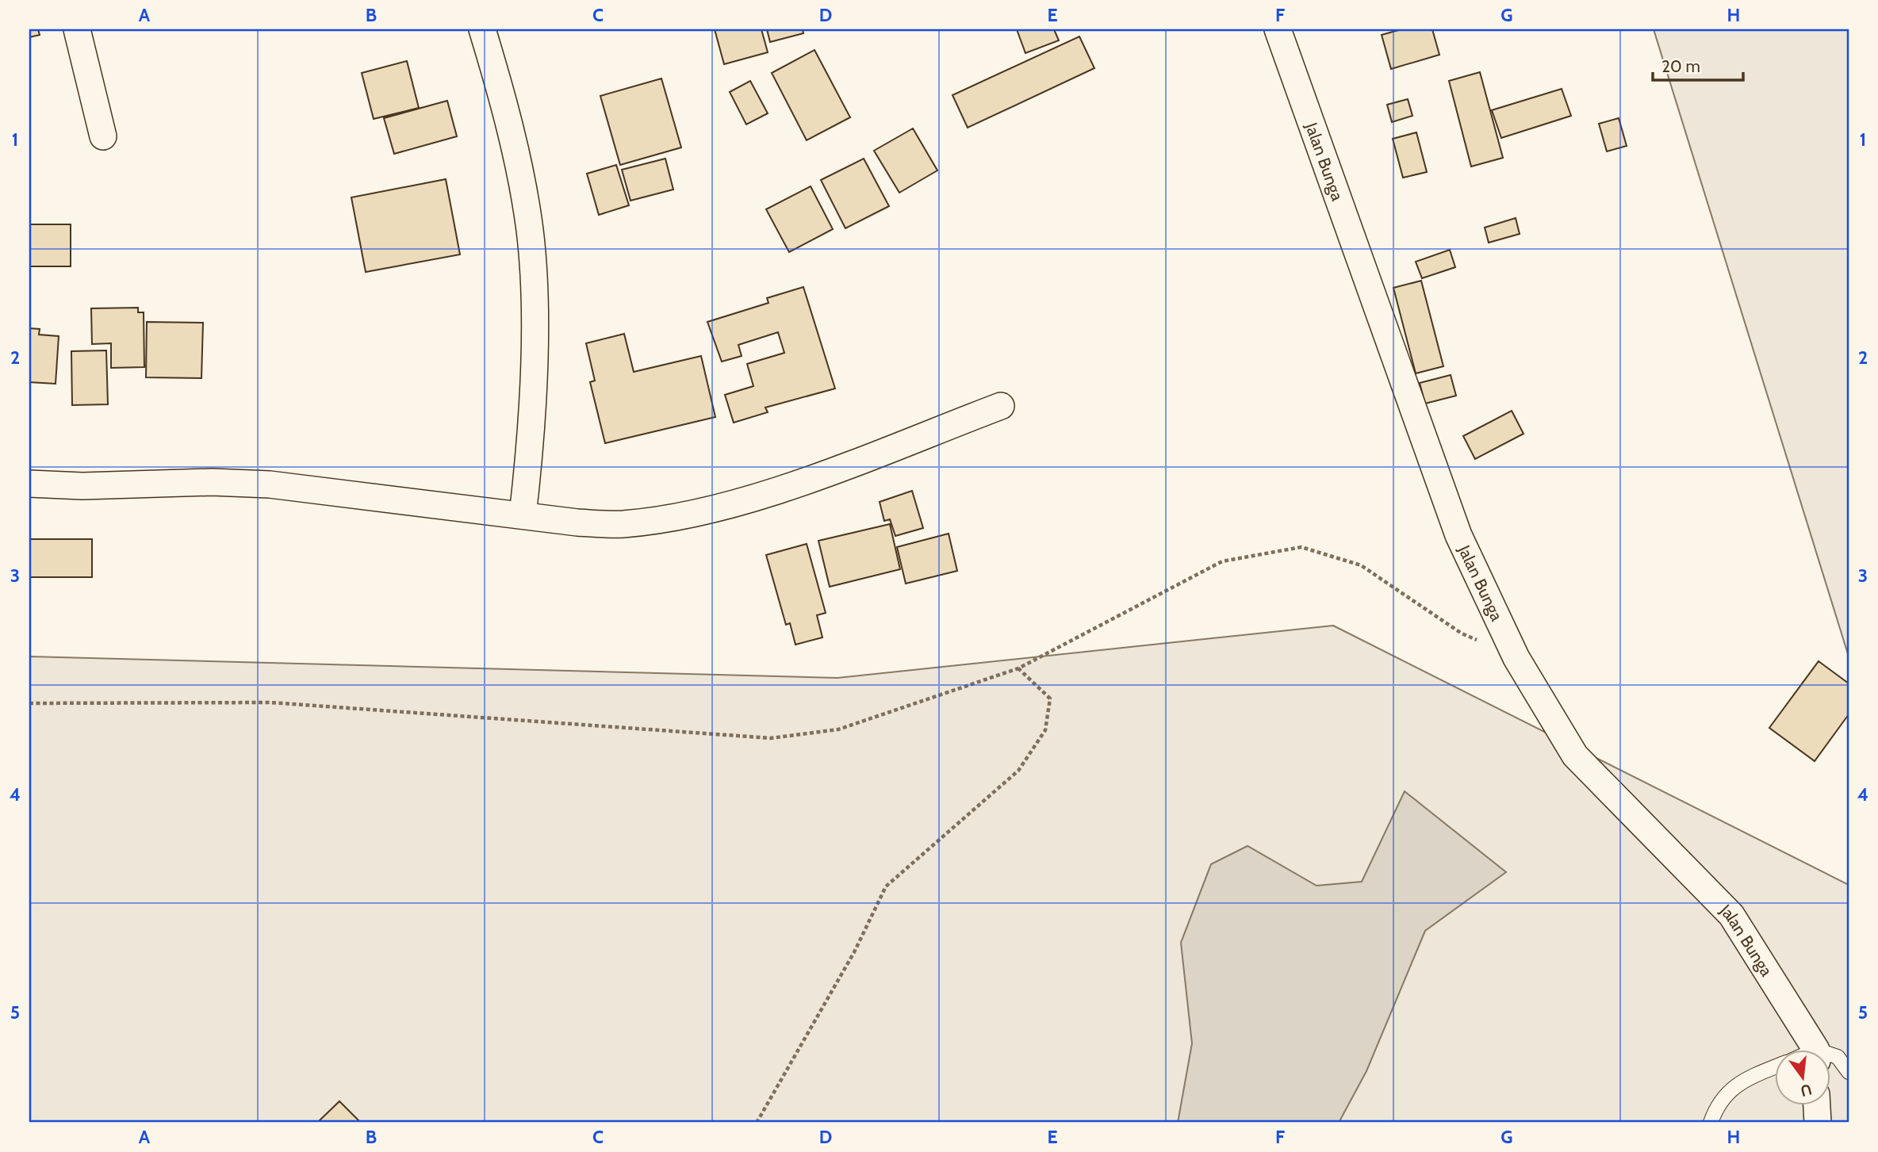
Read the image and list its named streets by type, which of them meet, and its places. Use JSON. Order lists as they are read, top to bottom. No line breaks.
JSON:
{"streets":{"street":["Jalan Bunga"]},"scale_bar":"20 m","north":"bottom","grid":{"columns":["A","B","C","D","E","F","G","H"],"rows":["1","2","3","4","5"]}}
